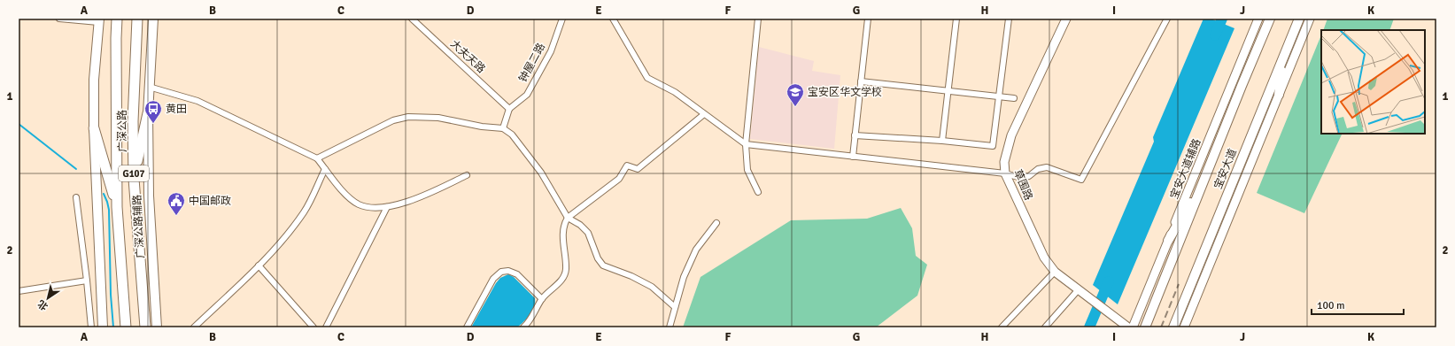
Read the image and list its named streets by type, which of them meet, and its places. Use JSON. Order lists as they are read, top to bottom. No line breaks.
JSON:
{"streets":{"highway":["广深公路","G107"],"main road":["宝安大道辅路","宝安大道","草围路","广深公路辅路"],"street":["大夫天路","钟屋二路"]},"crossings":[["大夫天路","钟屋二路"]],"places":{"school or university":["宝安区华文学校"],"bus stop":["黄田"],"public building":["中国邮政"]},"scale_bar":"100 m","north":"bottom left","grid":{"columns":["A","B","C","D","E","F","G","H","I","J","K"],"rows":["1","2"]}}
